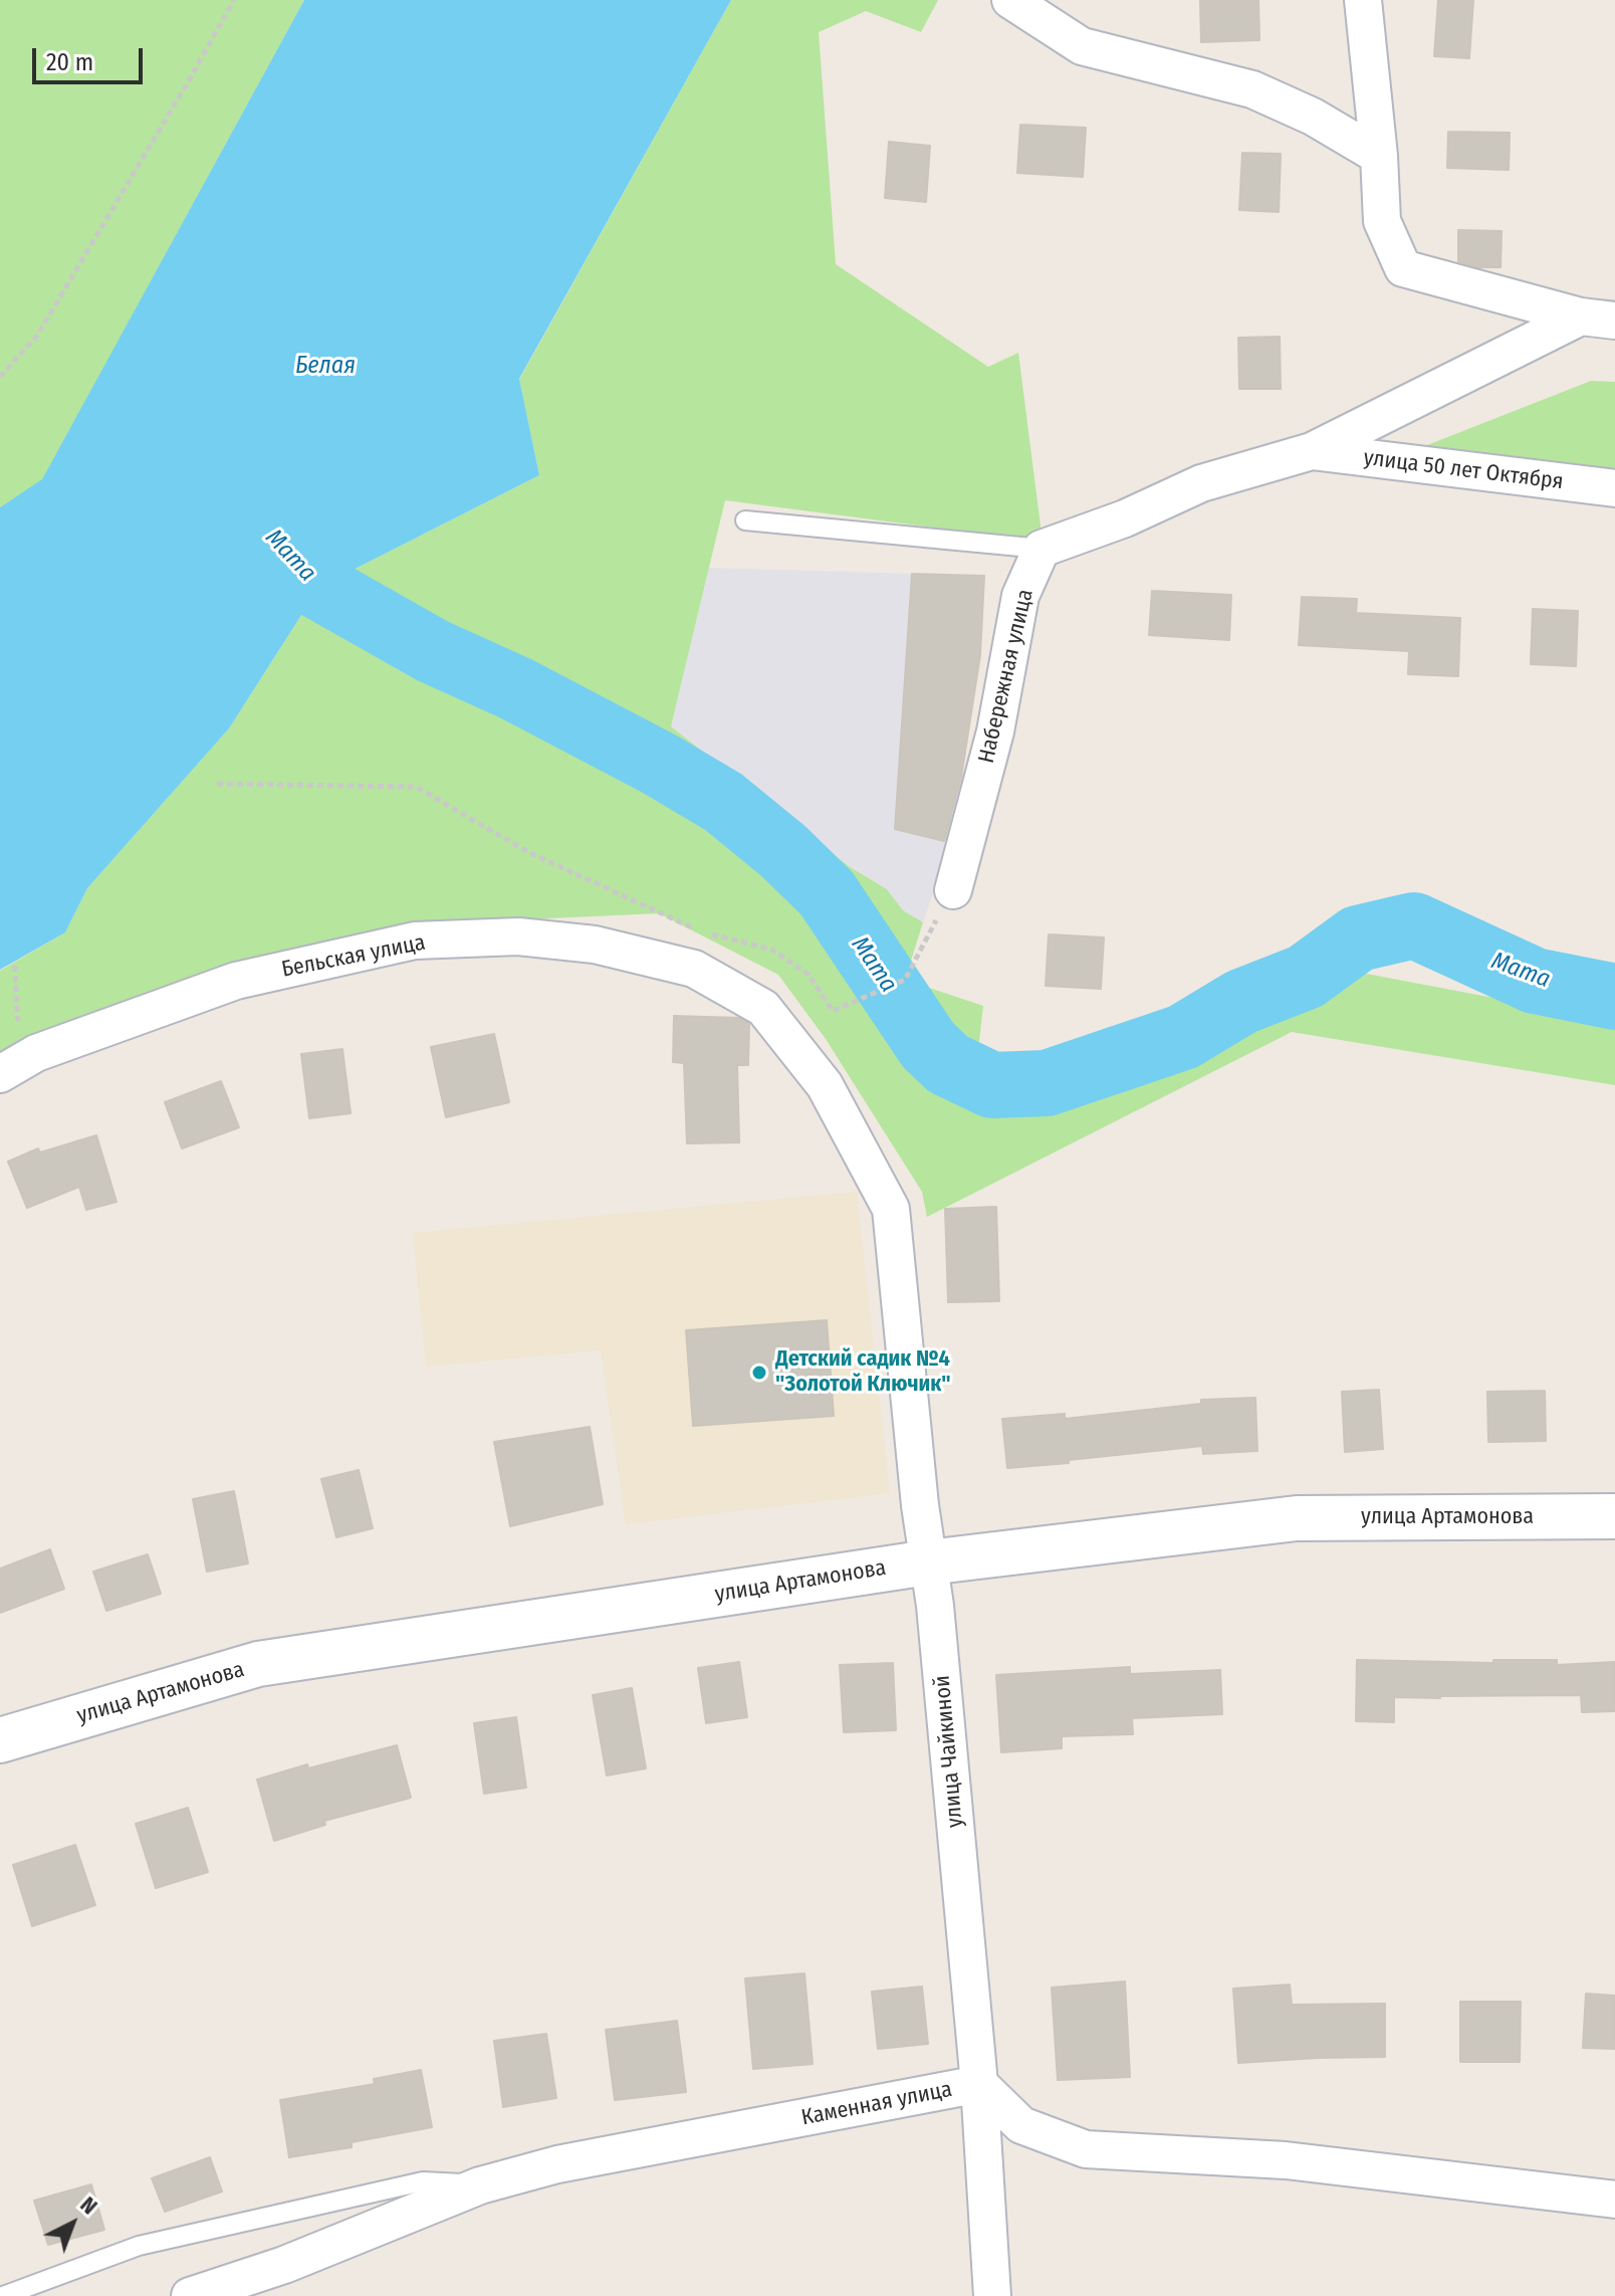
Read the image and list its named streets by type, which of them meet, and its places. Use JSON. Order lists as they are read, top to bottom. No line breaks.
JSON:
{"streets":{"street":["улица 50 лет Октября","Набережная улица","Бельская улица","улица Артамонова","улица Чайкиной","Каменная улица"]},"crossings":[["улица 50 лет Октября","Набережная улица"],["Бельская улица","улица Чайкиной"],["улица Артамонова","улица Чайкиной"],["улица Чайкиной","Каменная улица"]],"water":["Белая","Мата"],"places":["Детский садик №4 \"Золотой Ключик\""],"scale_bar":"20 m","north":"top right"}
